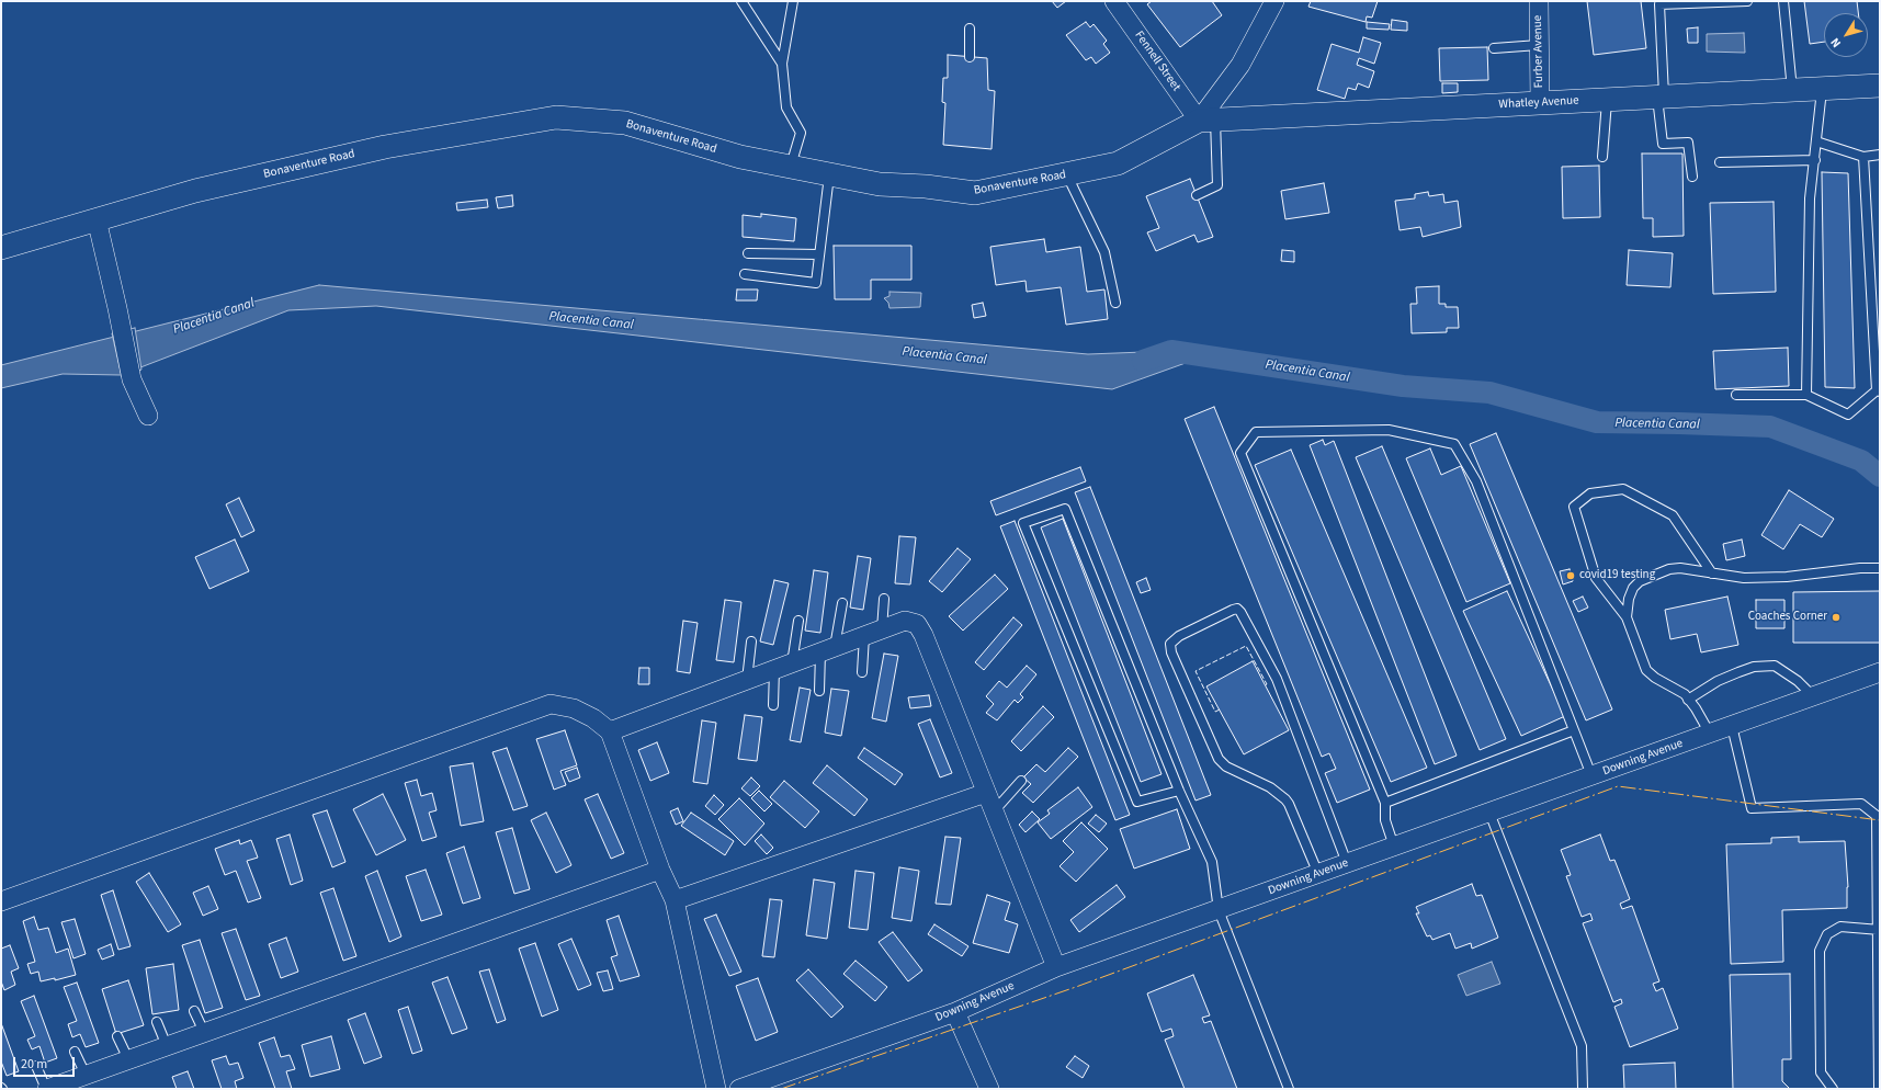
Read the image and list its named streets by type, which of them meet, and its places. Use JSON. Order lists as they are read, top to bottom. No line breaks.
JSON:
{"streets":{"street":["Furber Avenue","Fennell Street","Whatley Avenue","Bonaventure Road","Downing Avenue"]},"crossings":[["Furber Avenue","Whatley Avenue"],["Fennell Street","Whatley Avenue"],["Fennell Street","Bonaventure Road"],["Whatley Avenue","Bonaventure Road"]],"water":["Placentia Canal"],"places":["covid19 testing","Coaches Corner"],"scale_bar":"20 m","north":"bottom left"}
